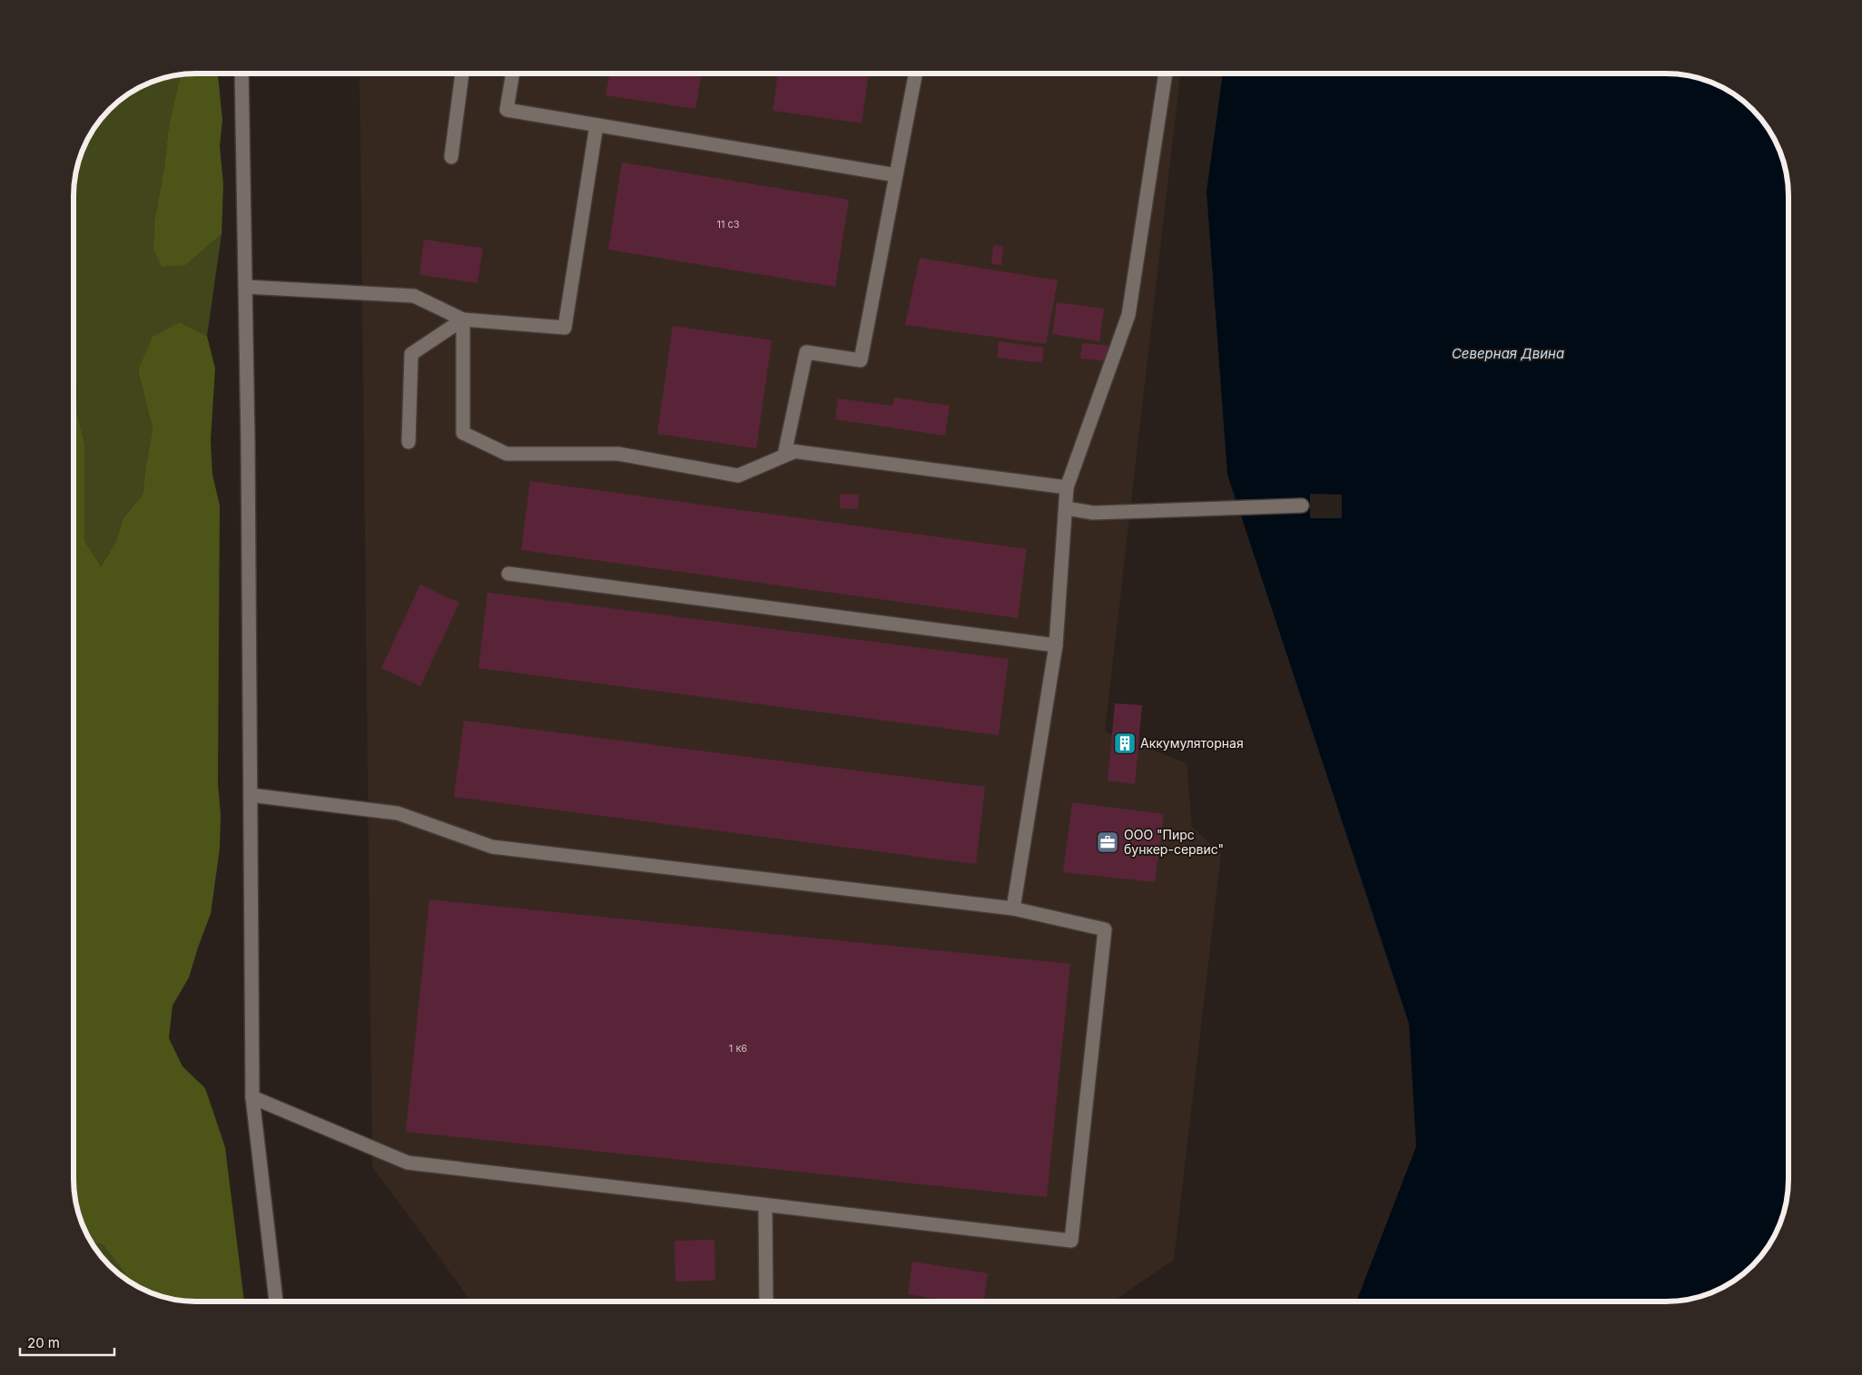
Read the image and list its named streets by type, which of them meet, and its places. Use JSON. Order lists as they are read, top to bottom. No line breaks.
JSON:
{"water":["Северная Двина"],"places":{"building":["Аккумуляторная"],"office":["ООО \"Пирс бункер-сервис\""]},"house_numbers":["11 с3","1 к6"],"scale_bar":"20 m"}
